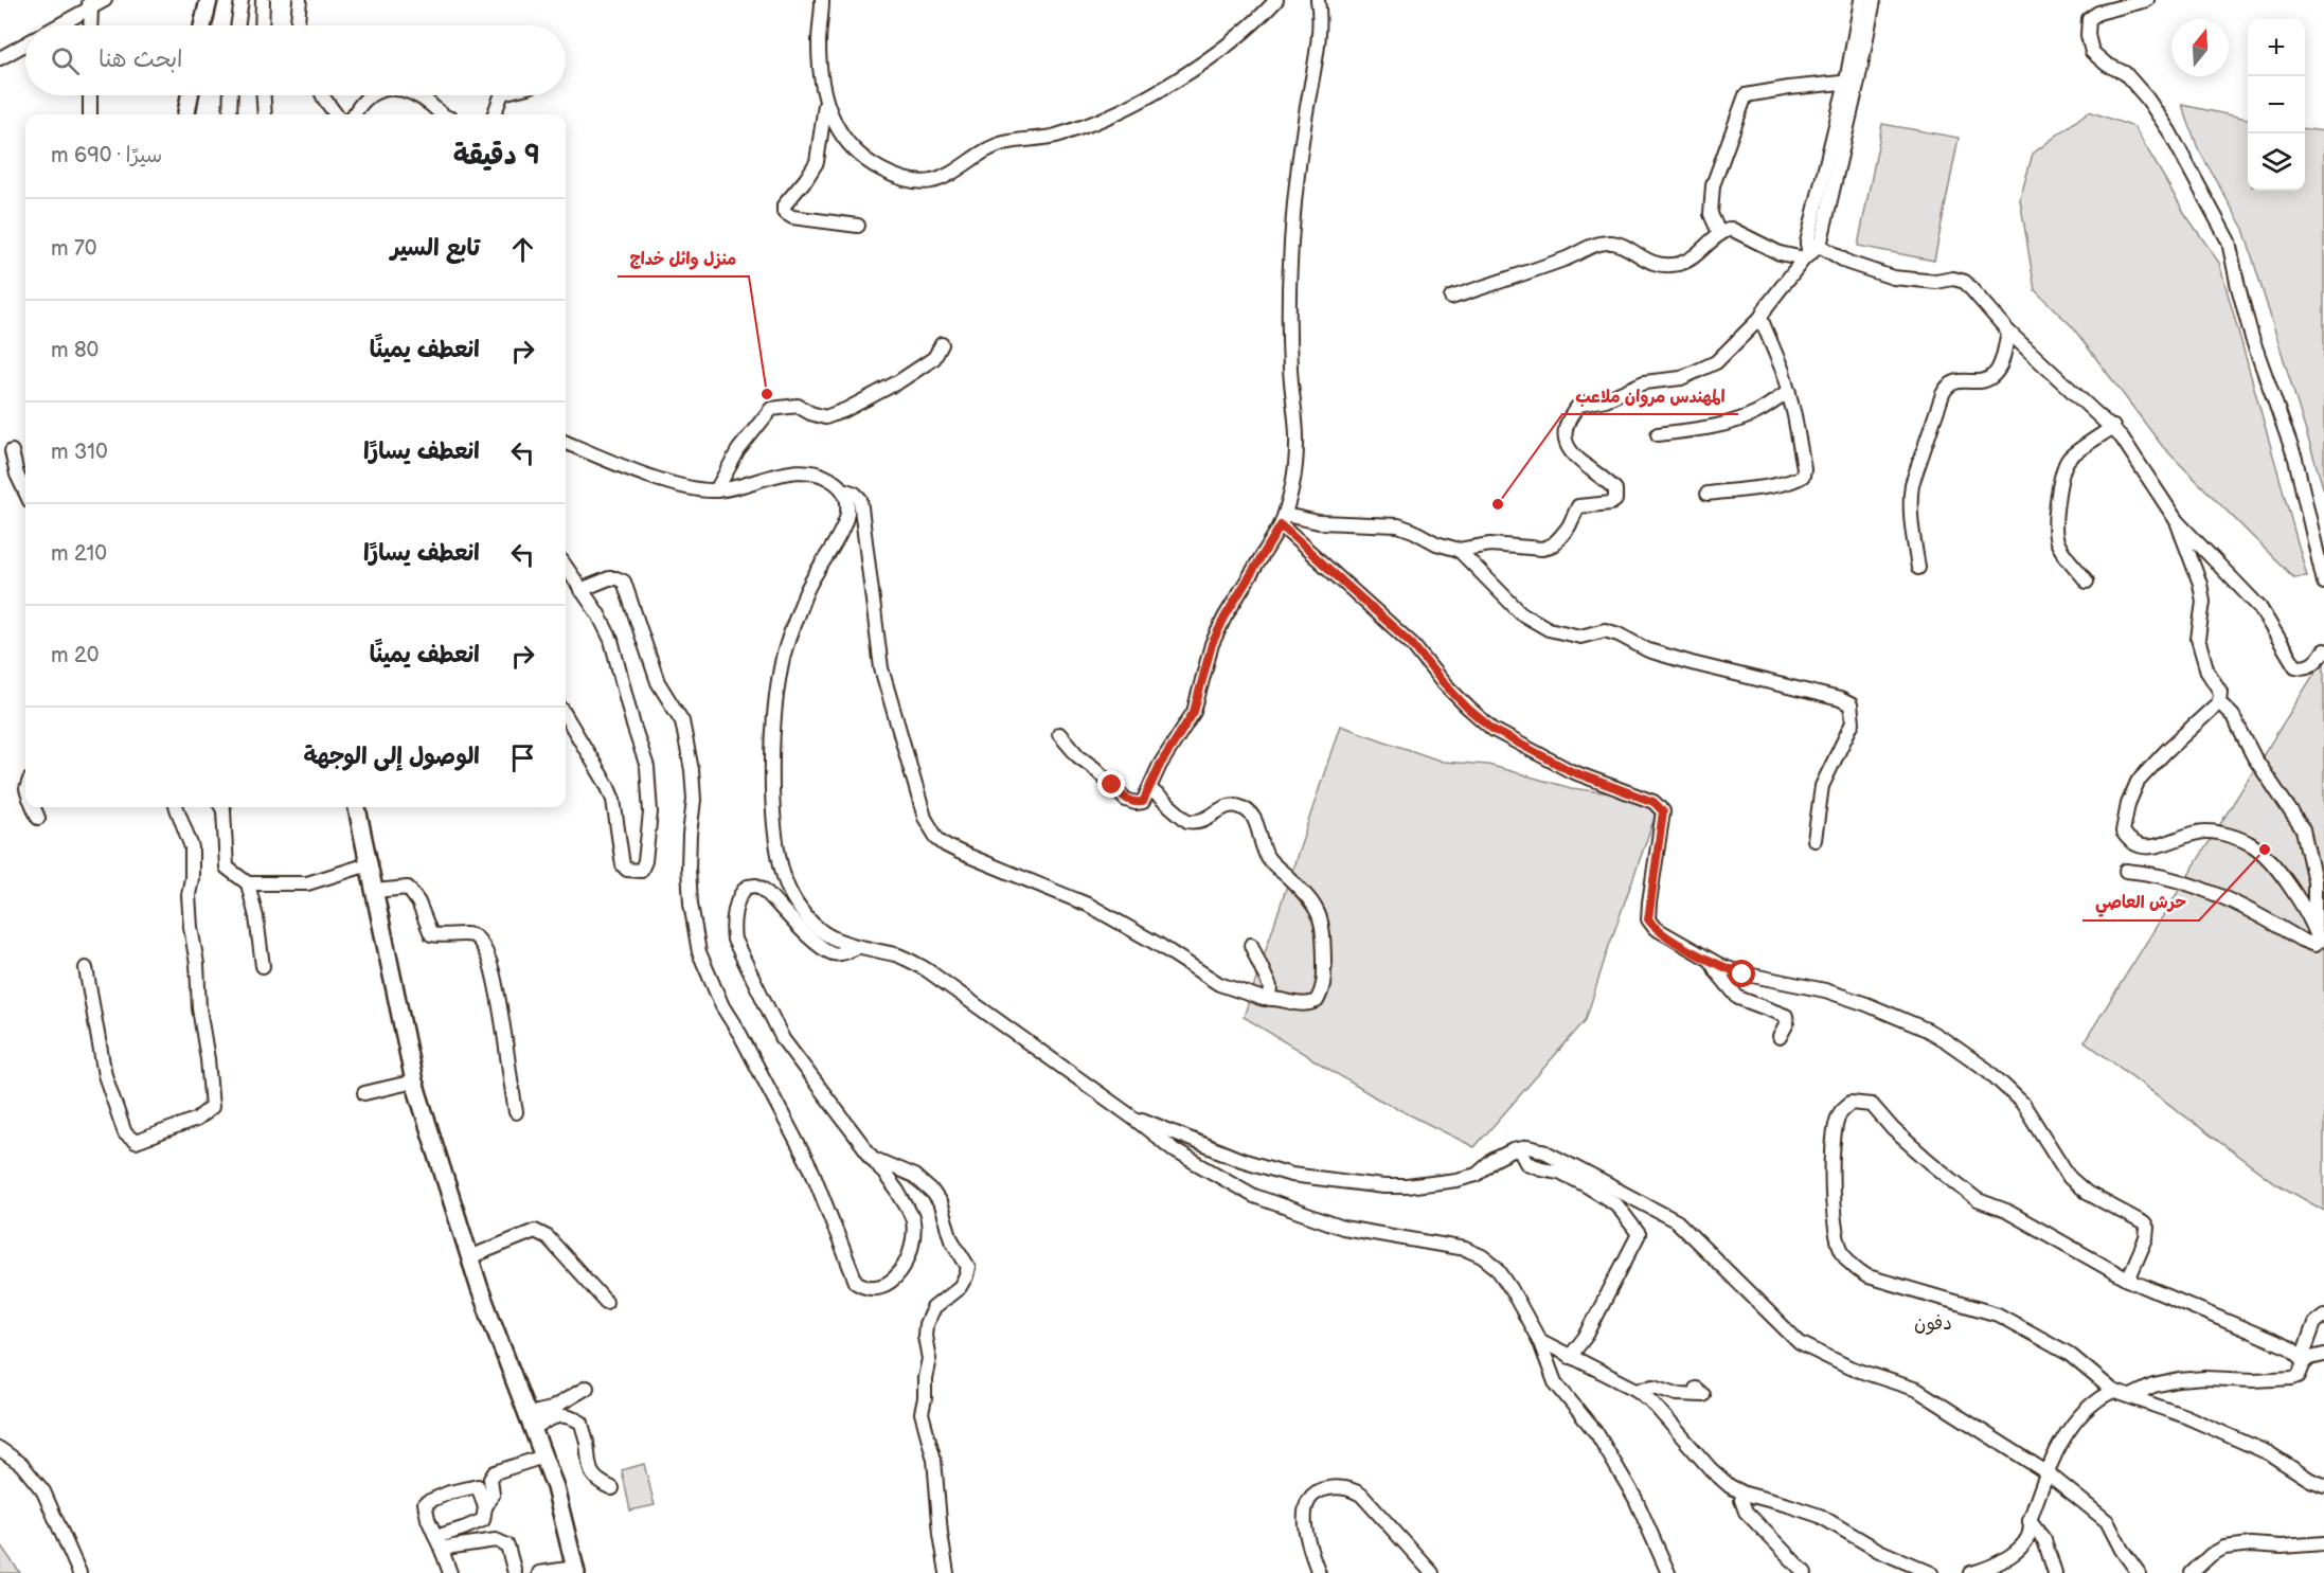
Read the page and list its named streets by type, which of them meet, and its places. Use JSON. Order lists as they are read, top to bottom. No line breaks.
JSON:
{"districts":["دفون"],"places":["منزل وائل خداج","المهندس مروان ملاعب","حرش العاصي"],"north":"top","page":{"map_buttons":["+","−"],"search":"ابحث هنا","heading":["9 دقيقة","سيرًا · 690 m"],"list":[["تابع السير","70 m"],["انعطف يمينًا","80 m"],["انعطف يسارًا","310 m"],["انعطف يسارًا","210 m"],["انعطف يمينًا","20 m"],"الوصول إلى الوجهة"]}}
